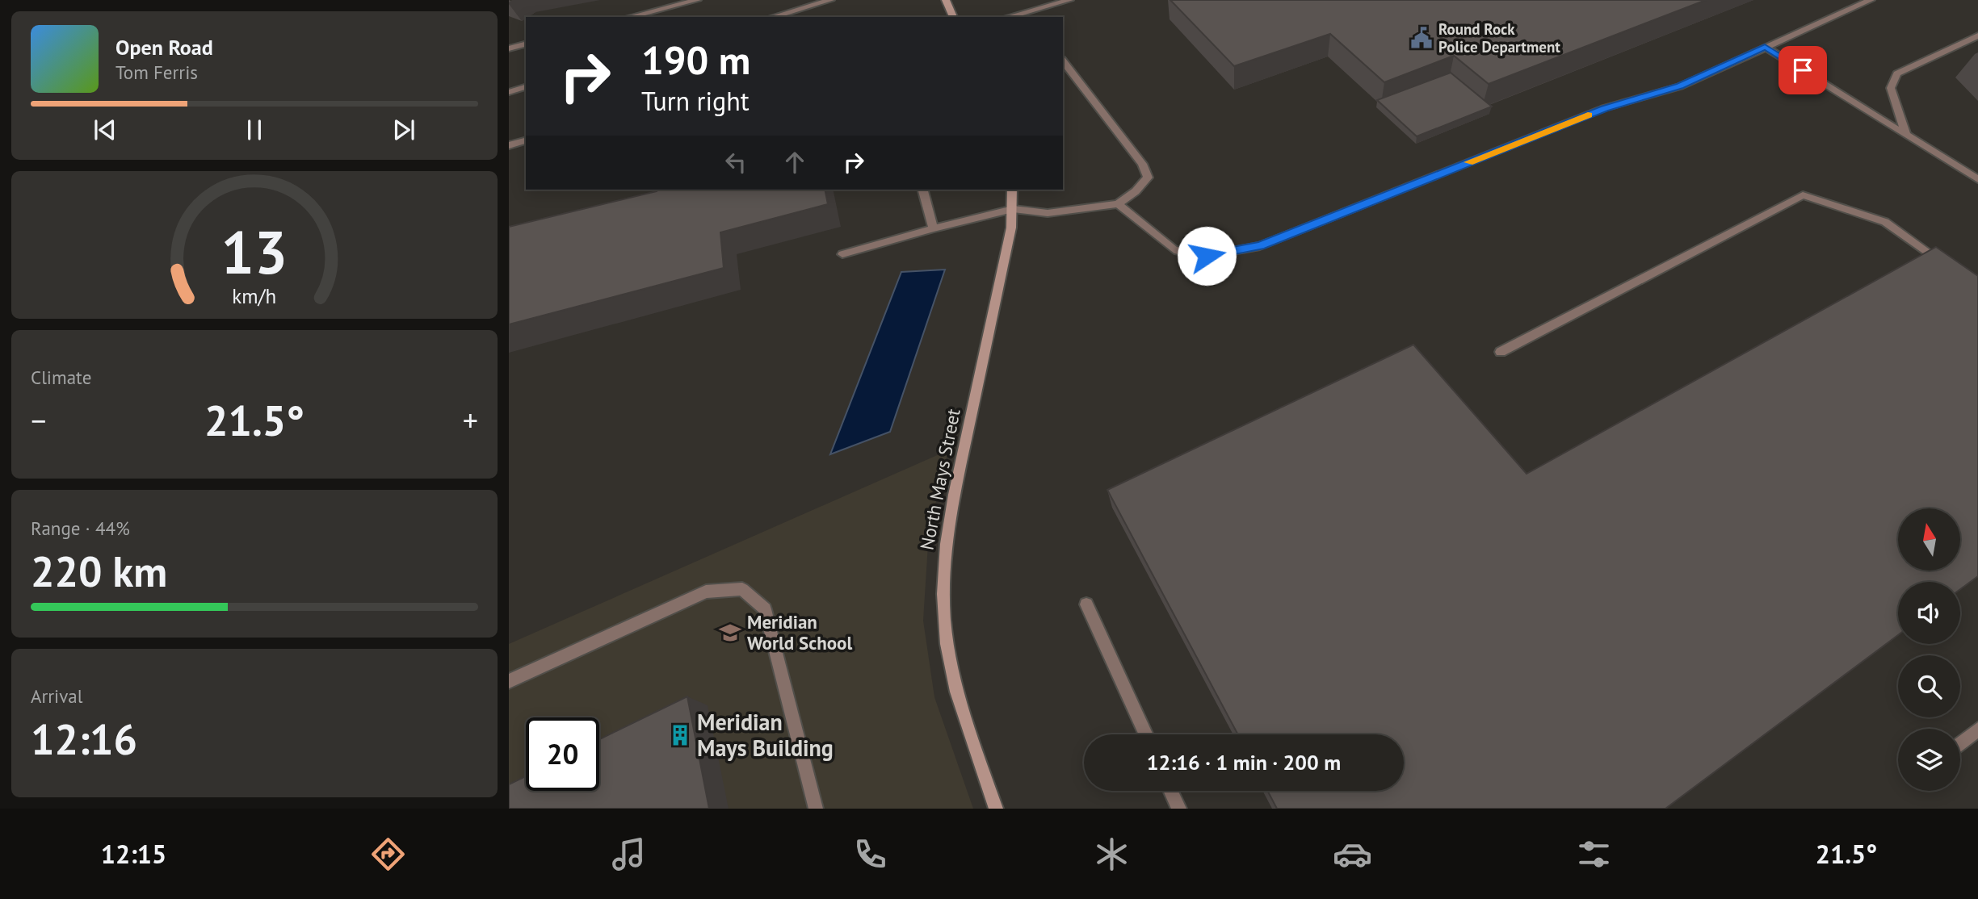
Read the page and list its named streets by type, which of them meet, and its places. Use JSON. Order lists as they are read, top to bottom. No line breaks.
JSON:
{"streets":{"main road":["North Mays Street"]},"places":{"public building":["Round Rock Police Department"],"school or university":["Meridian World School"],"building":["Meridian Mays Building"]},"north":"top","page":{"turn":["190 m","Turn right"],"song":["Open Road","Tom Ferris"],"tile":["Climate",["Range · 44%","220 km"],["Arrival","12:16"]],"heat":["−","21.5°","+"],"limit":"20","trip":"12:16 · 1 min · 200 m","tabs":["12:15","21.5°"],"gauge":["13","km/h"]}}
